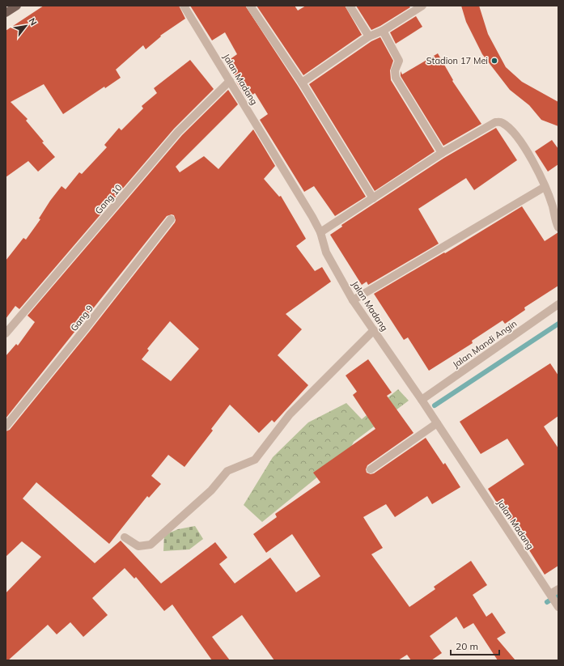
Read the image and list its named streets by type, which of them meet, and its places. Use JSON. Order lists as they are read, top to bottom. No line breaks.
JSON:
{"streets":{"street":["Jalan Madang","Gang 10","Gang 9","Jalan Mandi Angin"]},"crossings":[["Jalan Madang","Gang 10"],["Jalan Madang","Jalan Mandi Angin"]],"places":["Stadion 17 Mei"],"scale_bar":"20 m","north":"top right"}
